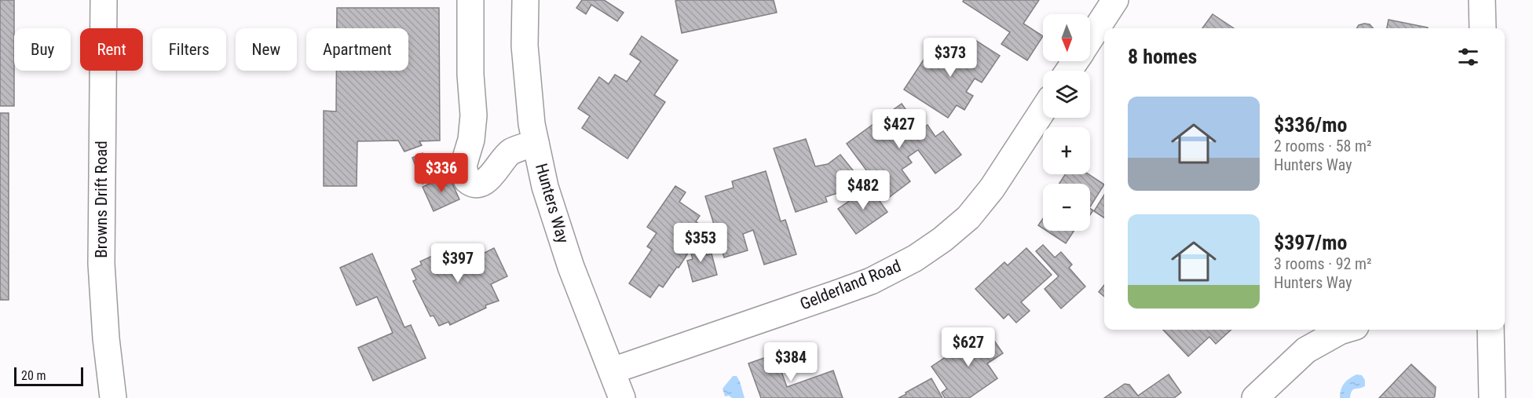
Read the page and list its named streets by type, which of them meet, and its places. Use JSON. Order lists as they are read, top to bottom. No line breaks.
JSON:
{"streets":{"street":["Browns Drift Road","Hunters Way","Gelderland Road"]},"crossings":[["Hunters Way","Gelderland Road"]],"scale_bar":"20 m","north":"bottom","page":{"map_buttons":["+","−"],"chip":["Buy","Rent","Filters","New","Apartment"],"heading":"8 homes","price":["$373","$427","$336","$482","$353","$397","$627","$384"],"list":[{"name":"$336/mo","note":"2 rooms · 58 m² · Hunters Way"},{"name":"$397/mo","note":"3 rooms · 92 m² · Hunters Way"}],"scale":"20 m"}}
